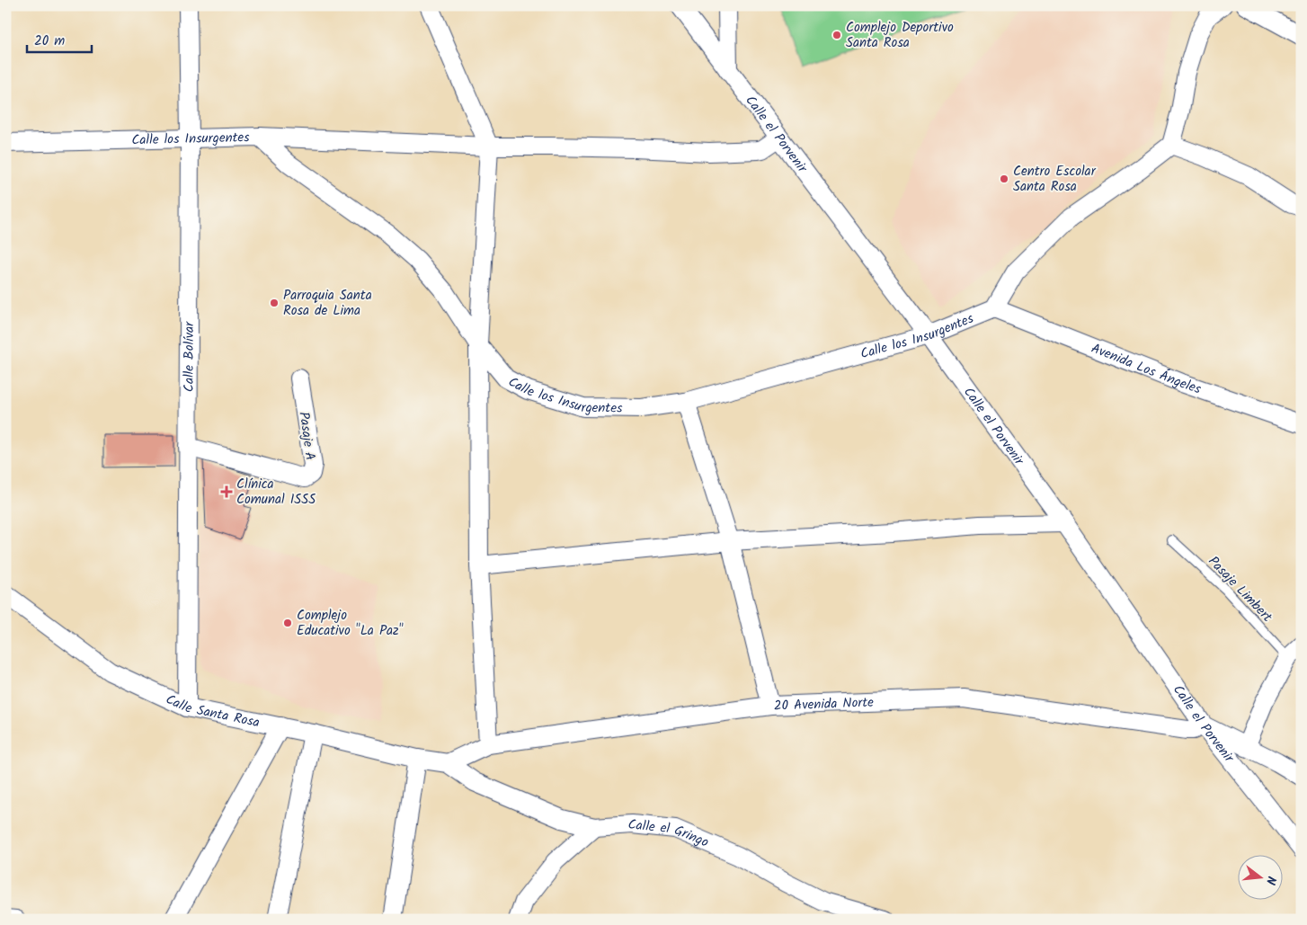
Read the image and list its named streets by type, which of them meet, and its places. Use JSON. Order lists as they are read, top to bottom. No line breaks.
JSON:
{"streets":{"street":["Calle el Porvenir","Calle los Insurgentes","Calle Bolívar","Avenida Los Ángeles","Pasaje A","20 Avenida Norte","Calle Santa Rosa","Calle el Gringo"],"lane":["Pasaje Limbert"]},"crossings":[["Calle el Porvenir","Calle los Insurgentes"],["Calle el Porvenir","20 Avenida Norte"],["Calle los Insurgentes","Calle Bolívar"],["Calle los Insurgentes","Avenida Los Ángeles"],["Calle Bolívar","Pasaje A"],["Calle Bolívar","Calle Santa Rosa"],["20 Avenida Norte","Calle Santa Rosa"],["20 Avenida Norte","Calle el Gringo"],["Calle Santa Rosa","Calle el Gringo"]],"places":{"other":["Complejo Deportivo Santa Rosa","Centro Escolar Santa Rosa","Parroquia Santa Rosa de Lima","Complejo Educativo \"La Paz\""],"health":["Clínica Comunal ISSS"]},"scale_bar":"20 m","north":"right"}
